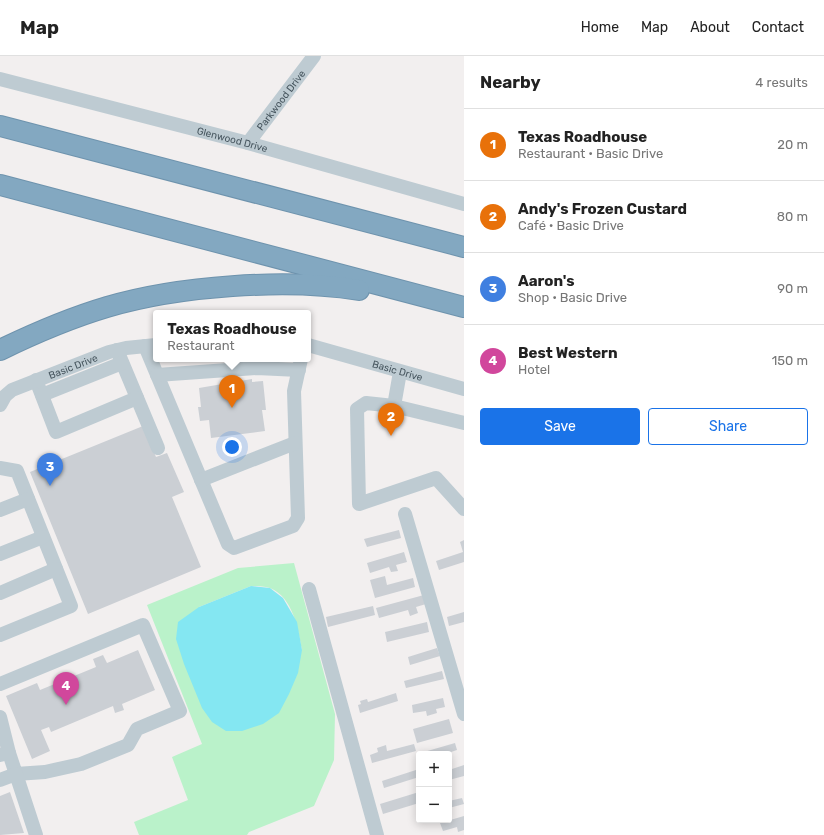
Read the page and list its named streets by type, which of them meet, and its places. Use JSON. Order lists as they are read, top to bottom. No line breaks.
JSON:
{"streets":{"street":["Parkwood Drive","Glenwood Drive","Basic Drive"]},"crossings":[["Parkwood Drive","Glenwood Drive"]],"page":{"header":"Map","nav":["Home","Map","About","Contact"],"heading":["Nearby","4 results"],"list":[{"mark":"1","name":"Texas Roadhouse","note":"Restaurant · Basic Drive","value":"20 m"},{"mark":"2","name":"Andy's Frozen Custard","note":"Café · Basic Drive","value":"80 m"},{"mark":"3","name":"Aaron's","note":"Shop · Basic Drive","value":"90 m"},{"mark":"4","name":"Best Western","note":"Hotel","value":"150 m"}],"popup":["Texas Roadhouse","Restaurant"],"pins":["1","2","3","4"],"buttons":["Save","Share"],"map_buttons":["+","−"]}}
